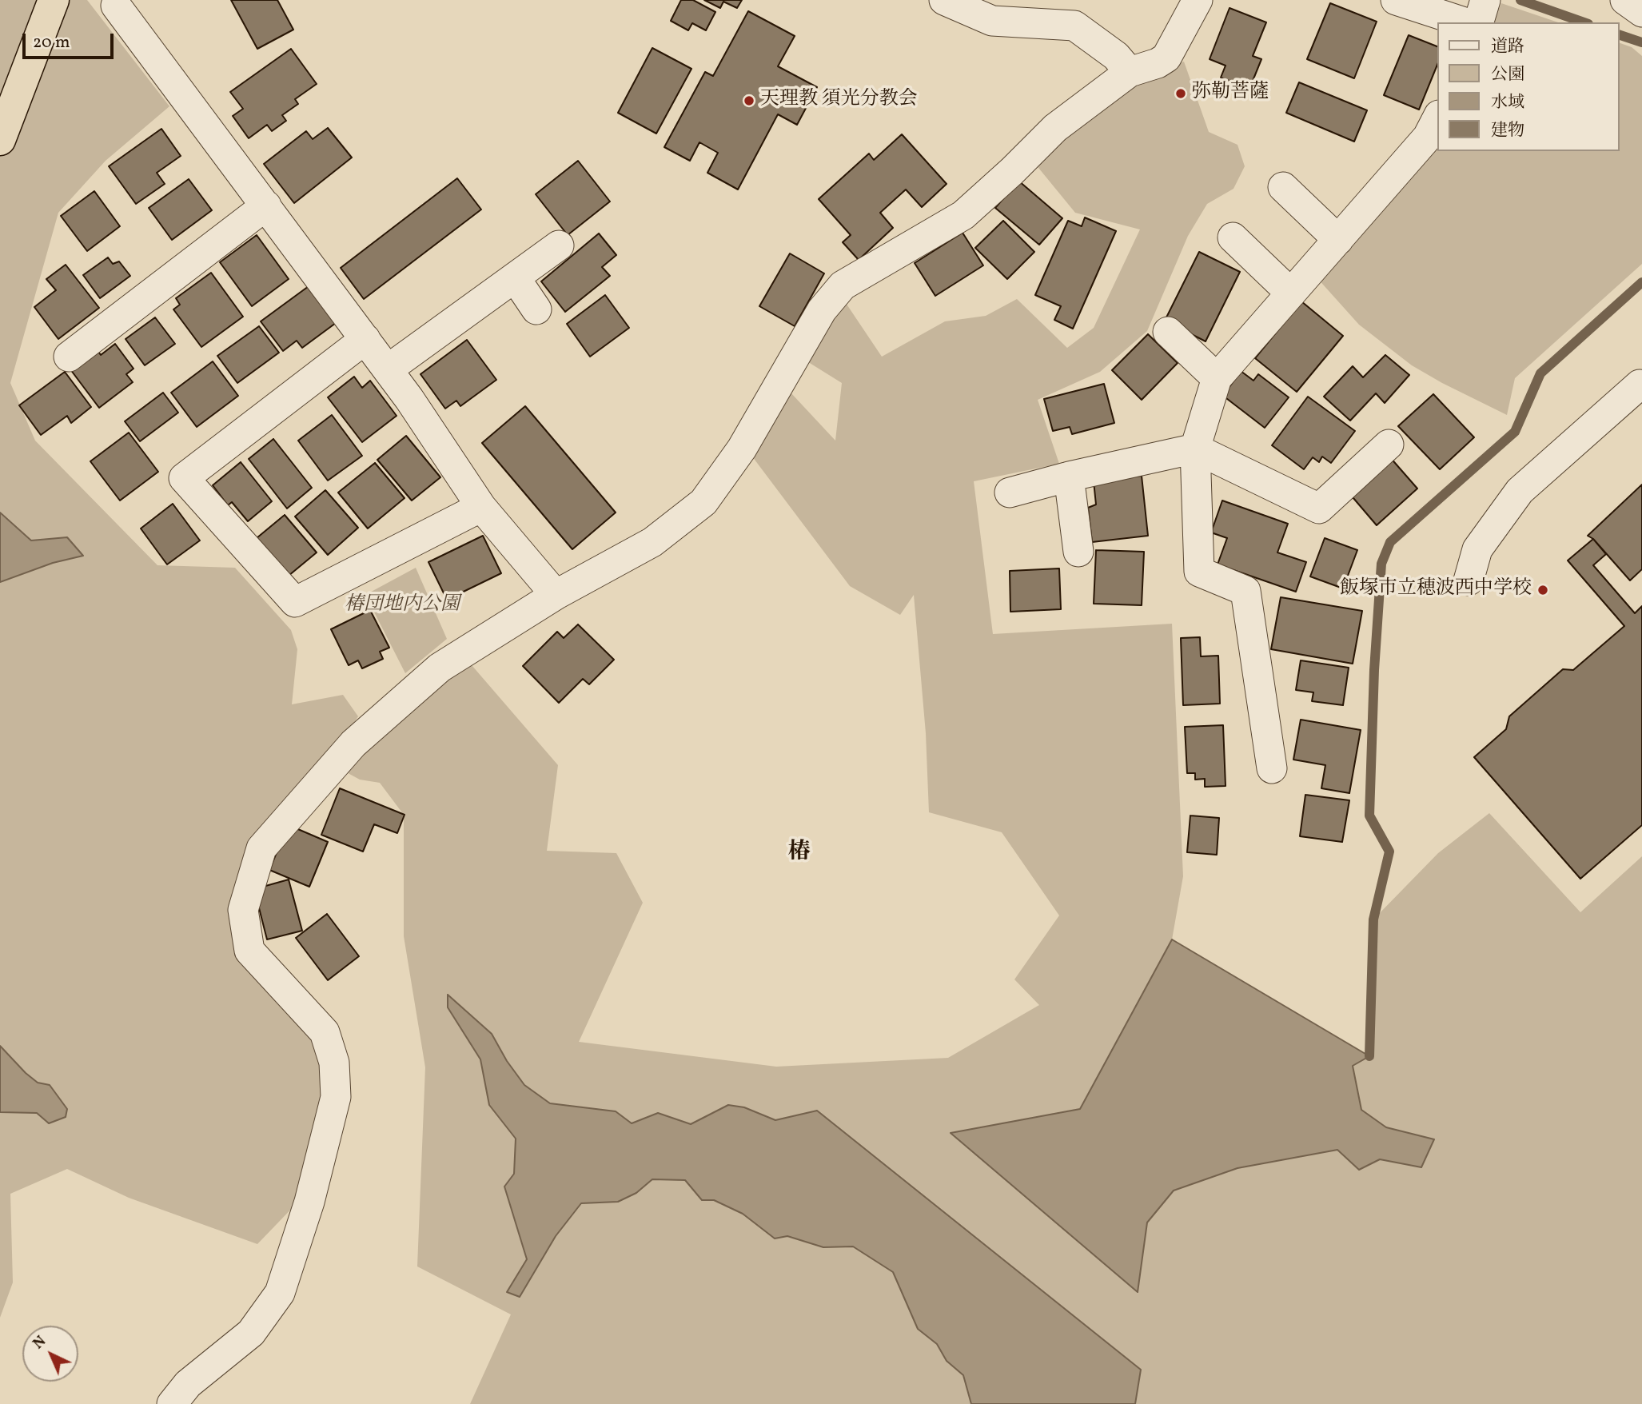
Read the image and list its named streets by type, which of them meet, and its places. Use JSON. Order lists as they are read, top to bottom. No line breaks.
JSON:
{"districts":["椿"],"parks":["椿団地内公園"],"places":["弥勒菩薩","天理教 須光分教会","飯塚市立穂波西中学校"],"legend":["道路","公園","水域","建物"],"scale_bar":"20 m","north":"top left"}
